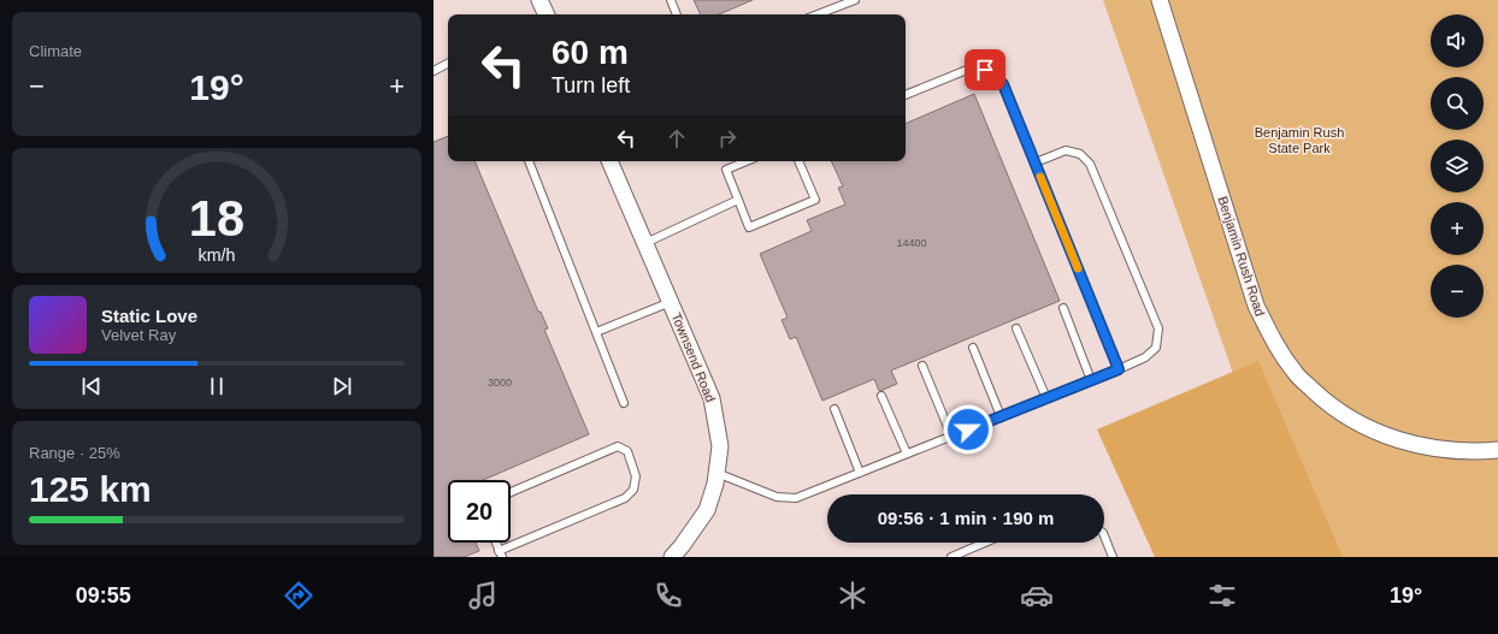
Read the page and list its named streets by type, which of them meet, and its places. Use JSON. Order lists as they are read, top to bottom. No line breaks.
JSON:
{"streets":{"street":["Benjamin Rush Road","Townsend Road"]},"parks":["Benjamin Rush State Park"],"house_numbers":["14400","3000"],"page":{"tile":["Climate",["Range · 25%","125 km"]],"map_buttons":["+","−"],"turn":["60 m","Turn left"],"heat":["−","19°","+"],"song":["Static Love","Velvet Ray"],"limit":"20","trip":"09:56 · 1 min · 190 m","tabs":["09:55","19°"],"gauge":["18","km/h"]}}
